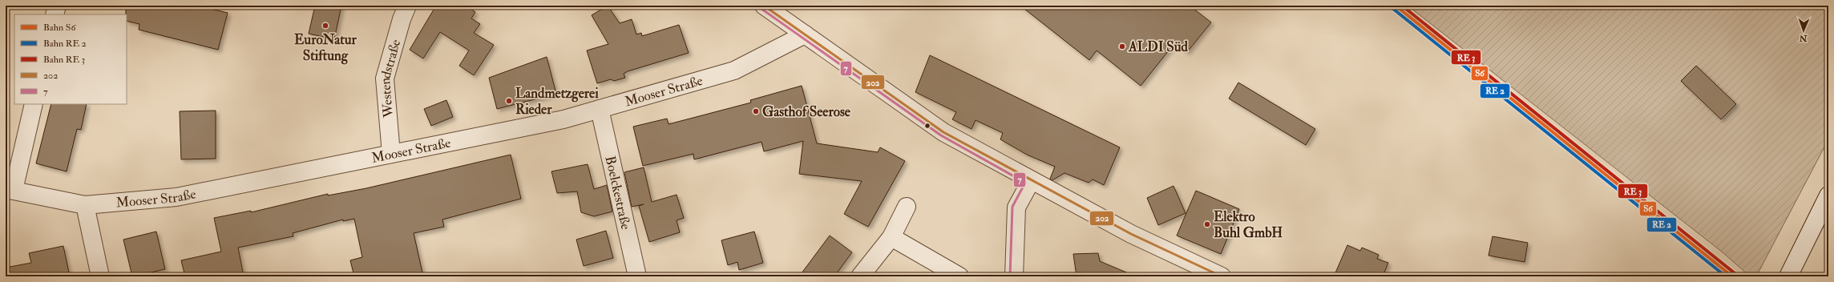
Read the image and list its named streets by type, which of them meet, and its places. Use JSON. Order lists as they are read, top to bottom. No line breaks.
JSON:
{"streets":{"street":["Westendstraße","Mooser Straße","Boelckestraße"]},"crossings":[["Westendstraße","Mooser Straße"],["Mooser Straße","Boelckestraße"]],"places":["EuroNatur Stiftung","ALDI Süd","Landmetzgerei Rieder","Gasthof Seerose","Elektro Buhl GmbH"],"lines":["rail line S6","transit line 202","transit line 7"],"legend":["Bahn S6","Bahn RE 2","Bahn RE 3","202","7"],"north":"bottom"}
